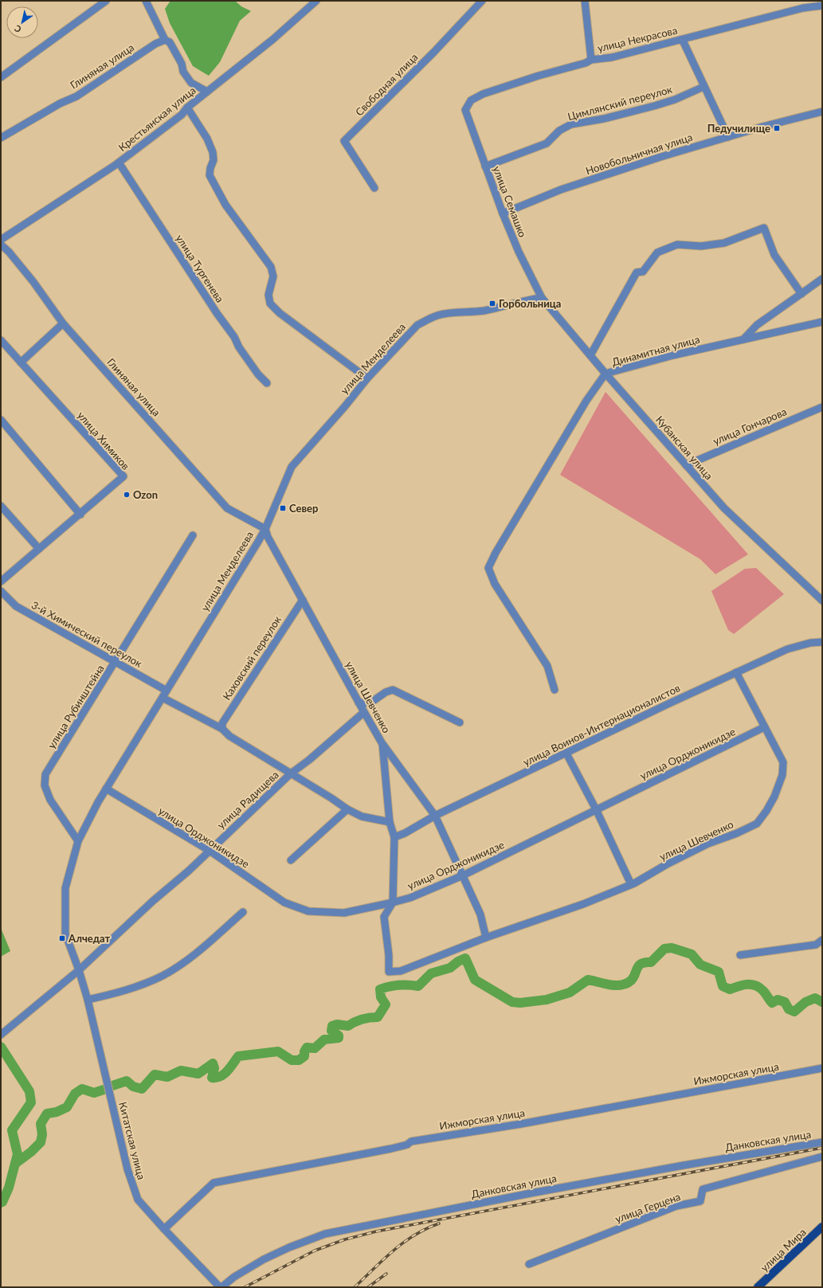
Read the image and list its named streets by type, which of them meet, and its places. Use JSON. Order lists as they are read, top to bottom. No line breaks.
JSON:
{"streets":{"main road":["улица Мира"],"street":["улица Некрасова","Глиняная улица","Свободная улица","Цимлянский переулок","Крестьянская улица","Новобольничная улица","улица Семашко","улица Тургенева","Динамитная улица","улица Менделеева","улица Гончарова","улица Химиков","Кубанская улица","3-й Химический переулок","Каховский переулок","улица Шевченко","улица Рубинштейна","улица Воинов-Интернационалистов","улица Орджоникидзе","улица Радищева","Ижморская улица","Китатская улица","Данковская улица","улица Герцена"]},"crossings":[["улица Некрасова","улица Семашко"],["Глиняная улица","улица Менделеева"],["Глиняная улица","улица Шевченко"],["Цимлянский переулок","улица Семашко"],["Крестьянская улица","улица Тургенева"],["Новобольничная улица","улица Семашко"],["улица Семашко","улица Менделеева"],["улица Семашко","Кубанская улица"],["Динамитная улица","Кубанская улица"],["улица Менделеева","Кубанская улица"],["улица Менделеева","3-й Химический переулок"],["улица Менделеева","улица Шевченко"],["улица Менделеева","улица Рубинштейна"],["улица Менделеева","улица Орджоникидзе"],["улица Менделеева","улица Радищева"],["улица Менделеева","Китатская улица"],["улица Гончарова","Кубанская улица"],["3-й Химический переулок","улица Рубинштейна"],["Каховский переулок","улица Шевченко"],["улица Шевченко","улица Воинов-Интернационалистов"],["улица Шевченко","улица Орджоникидзе"],["улица Шевченко","улица Радищева"],["улица Орджоникидзе","улица Радищева"],["улица Радищева","Китатская улица"],["Ижморская улица","Китатская улица"],["Китатская улица","Данковская улица"]],"places":{"transit":["Педучилище","Горбольница","Север","Алчедат"],"other":["Ozon"]},"north":"bottom left"}
